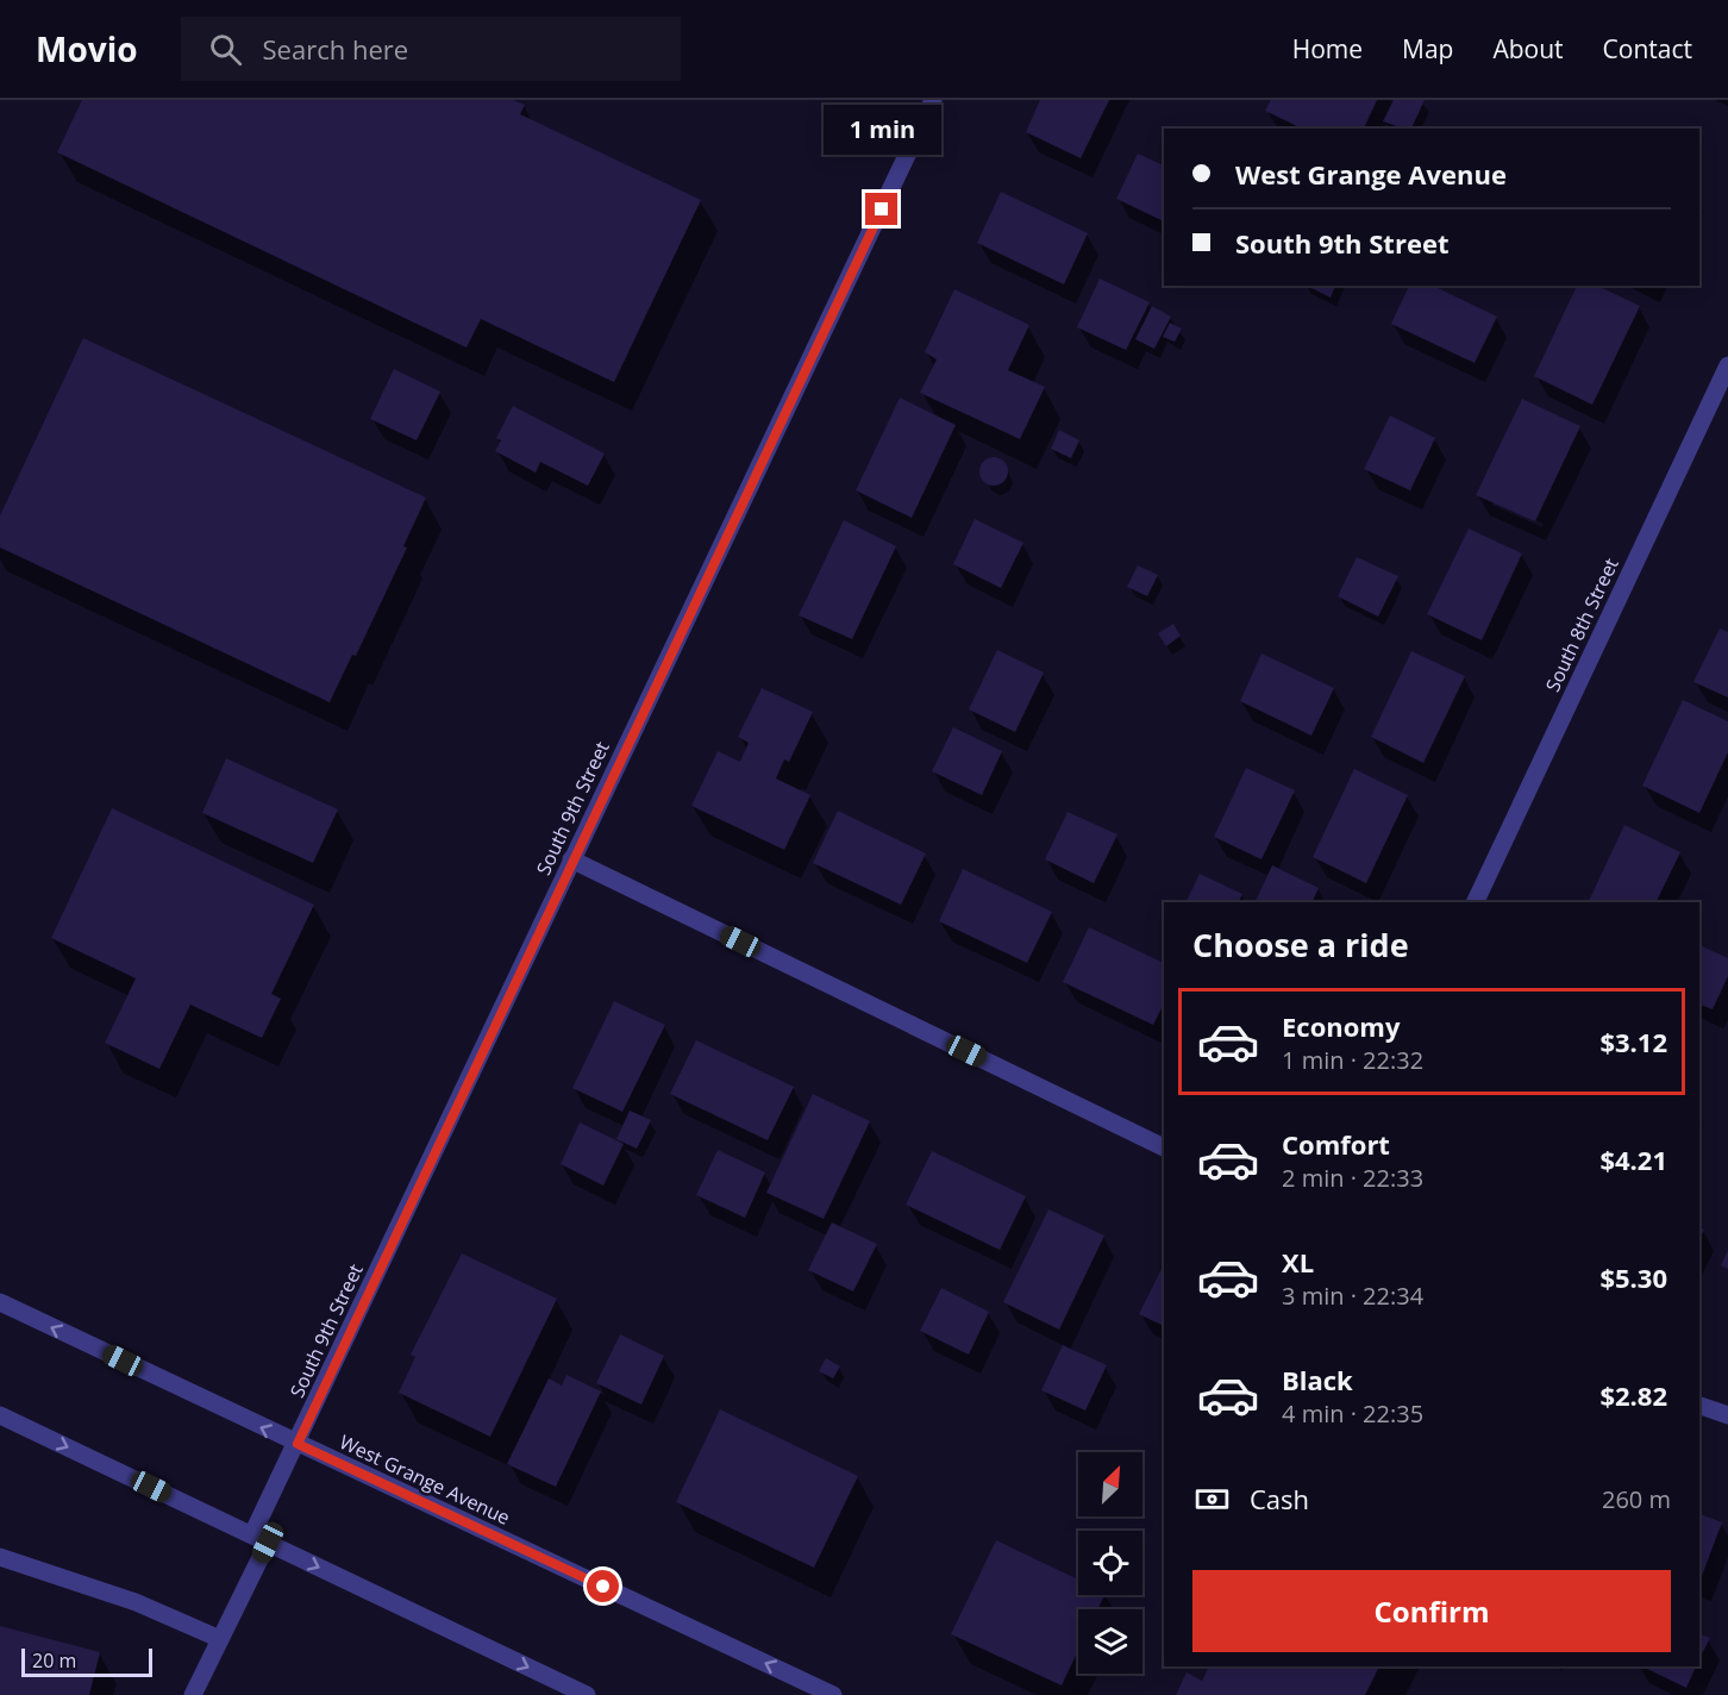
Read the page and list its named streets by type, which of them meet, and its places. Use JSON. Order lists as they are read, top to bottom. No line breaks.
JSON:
{"streets":{"street":["South 8th Street","South 9th Street","West Grange Avenue"]},"crossings":[["South 9th Street","West Grange Avenue"]],"scale_bar":"20 m","north":"top right","page":{"header":"Movio","search":"Search here","nav":["Home","Map","About","Contact"],"bubble":"1 min","banner":["West Grange Avenue","South 9th Street"],"heading":"Choose a ride","list":[{"name":"Economy","note":"1 min · 22:32","value":"$3.12"},{"name":"Comfort","note":"2 min · 22:33","value":"$4.21"},{"name":"XL","note":"3 min · 22:34","value":"$5.30"},{"name":"Black","note":"4 min · 22:35","value":"$2.82"}],"pay":["Cash","260 m"],"buttons":"Confirm","scale":"20 m"}}
